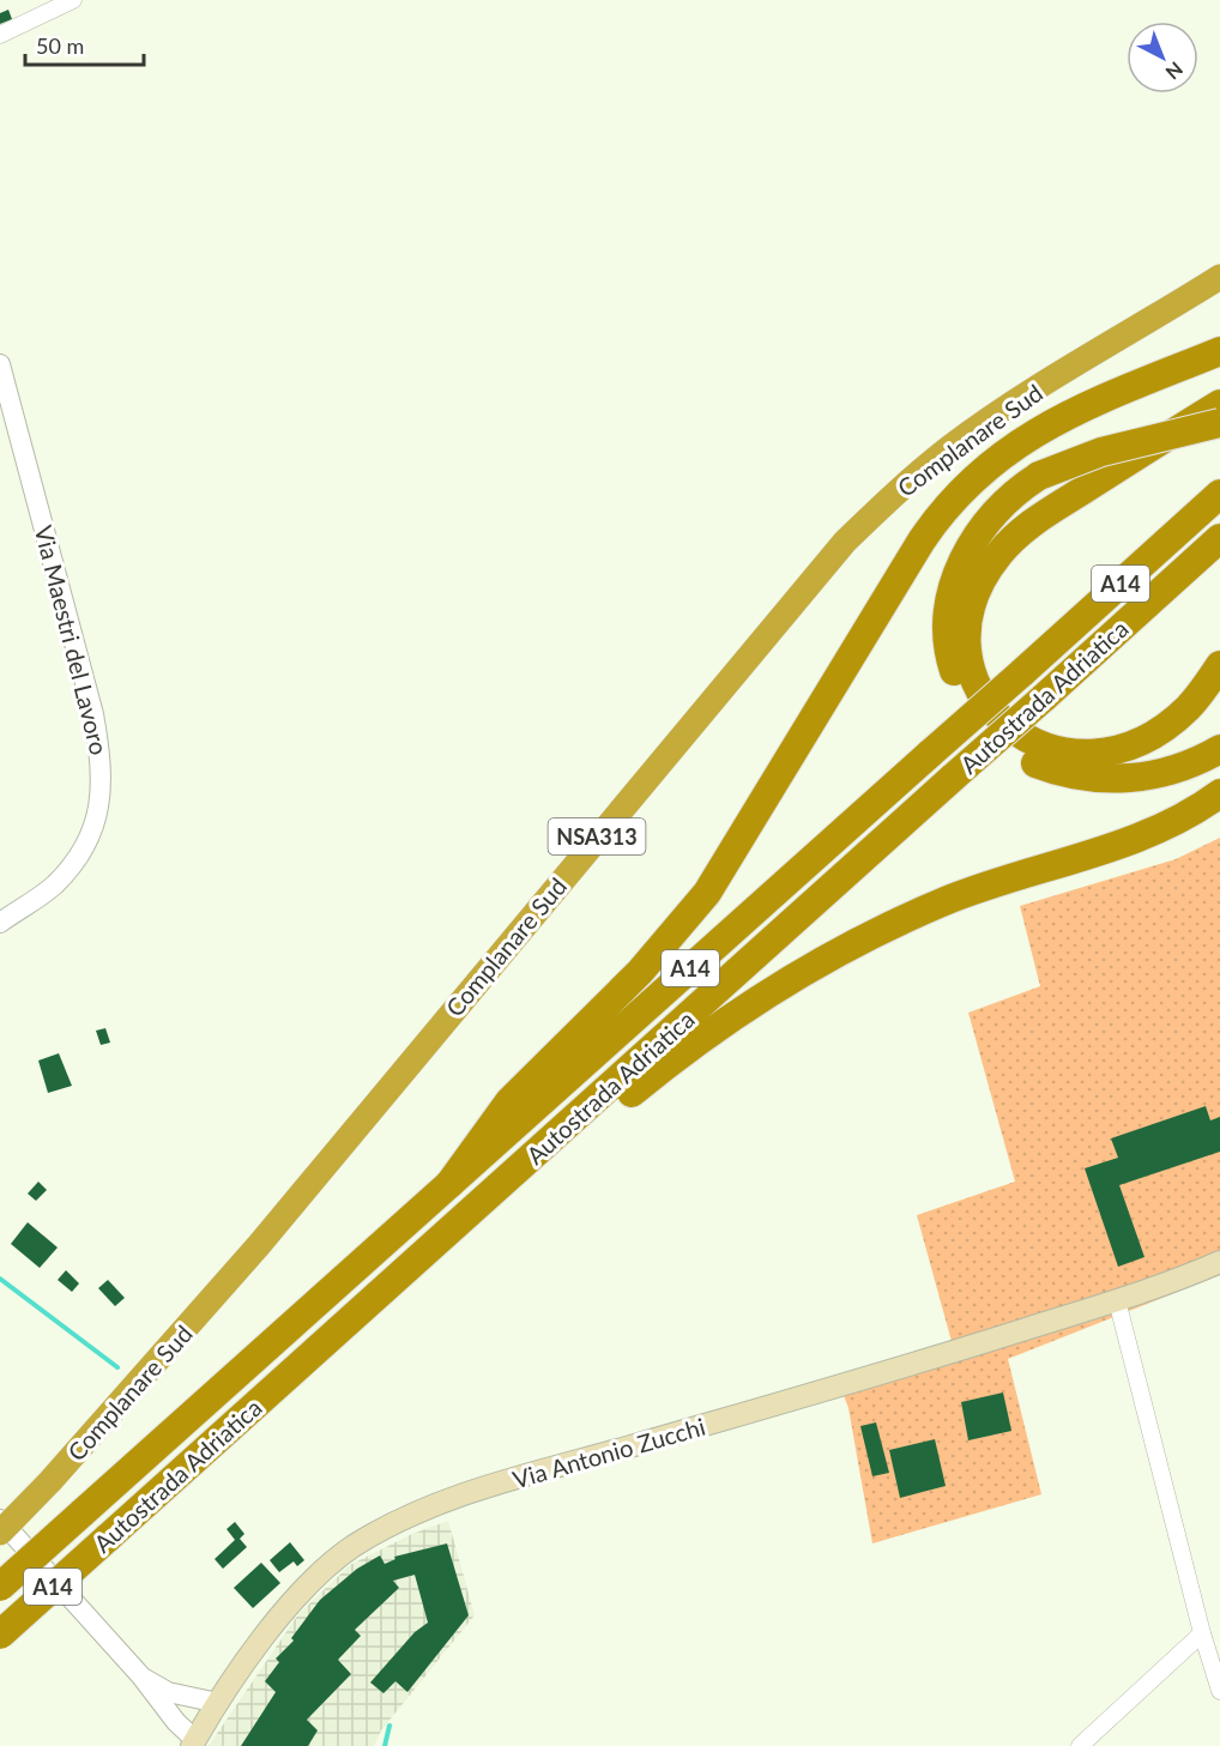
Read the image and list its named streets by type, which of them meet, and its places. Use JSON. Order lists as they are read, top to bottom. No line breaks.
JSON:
{"streets":{"highway":["Complanare Sud","A14","Autostrada Adriatica","NSA313"],"main road":["Via Antonio Zucchi"],"street":["Via Maestri del Lavoro"]},"scale_bar":"50 m","north":"bottom right"}
